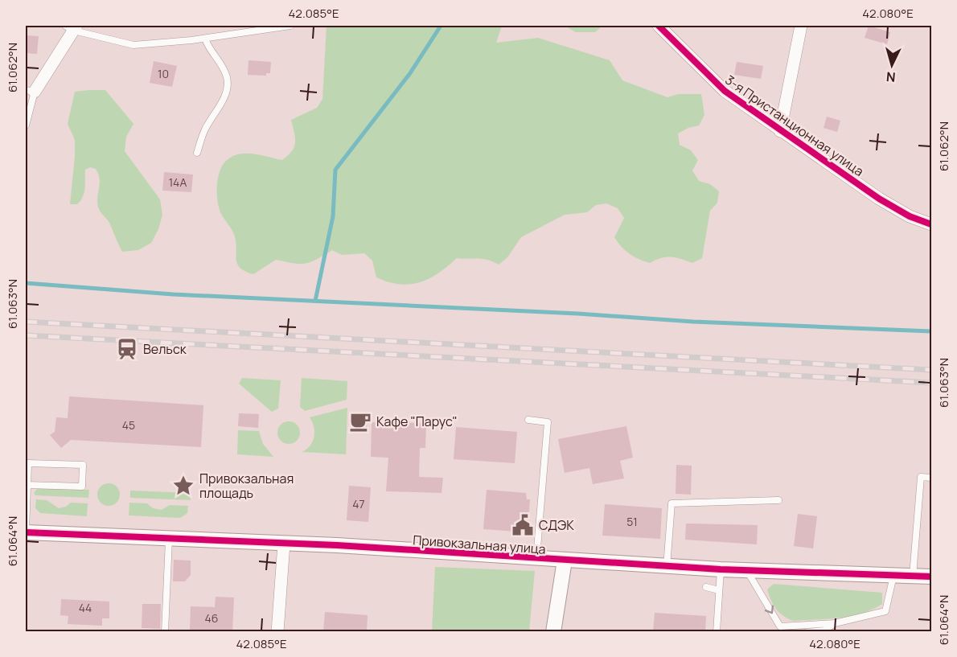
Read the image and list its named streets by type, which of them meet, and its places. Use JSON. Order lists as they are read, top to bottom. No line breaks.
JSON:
{"streets":{"street":["3-я Пристанционная улица","Привокзальная улица"]},"places":{"station":["Вельск"],"cafe":["Кафе \"Парус\""],"place":["Привокзальная площадь"],"public building":["СДЭК"]},"house_numbers":["10","14А","45","47","51","44","46"],"north":"bottom","coordinates":["42.085°E","42.080°E","61.062°N","61.063°N","61.064°N"]}
